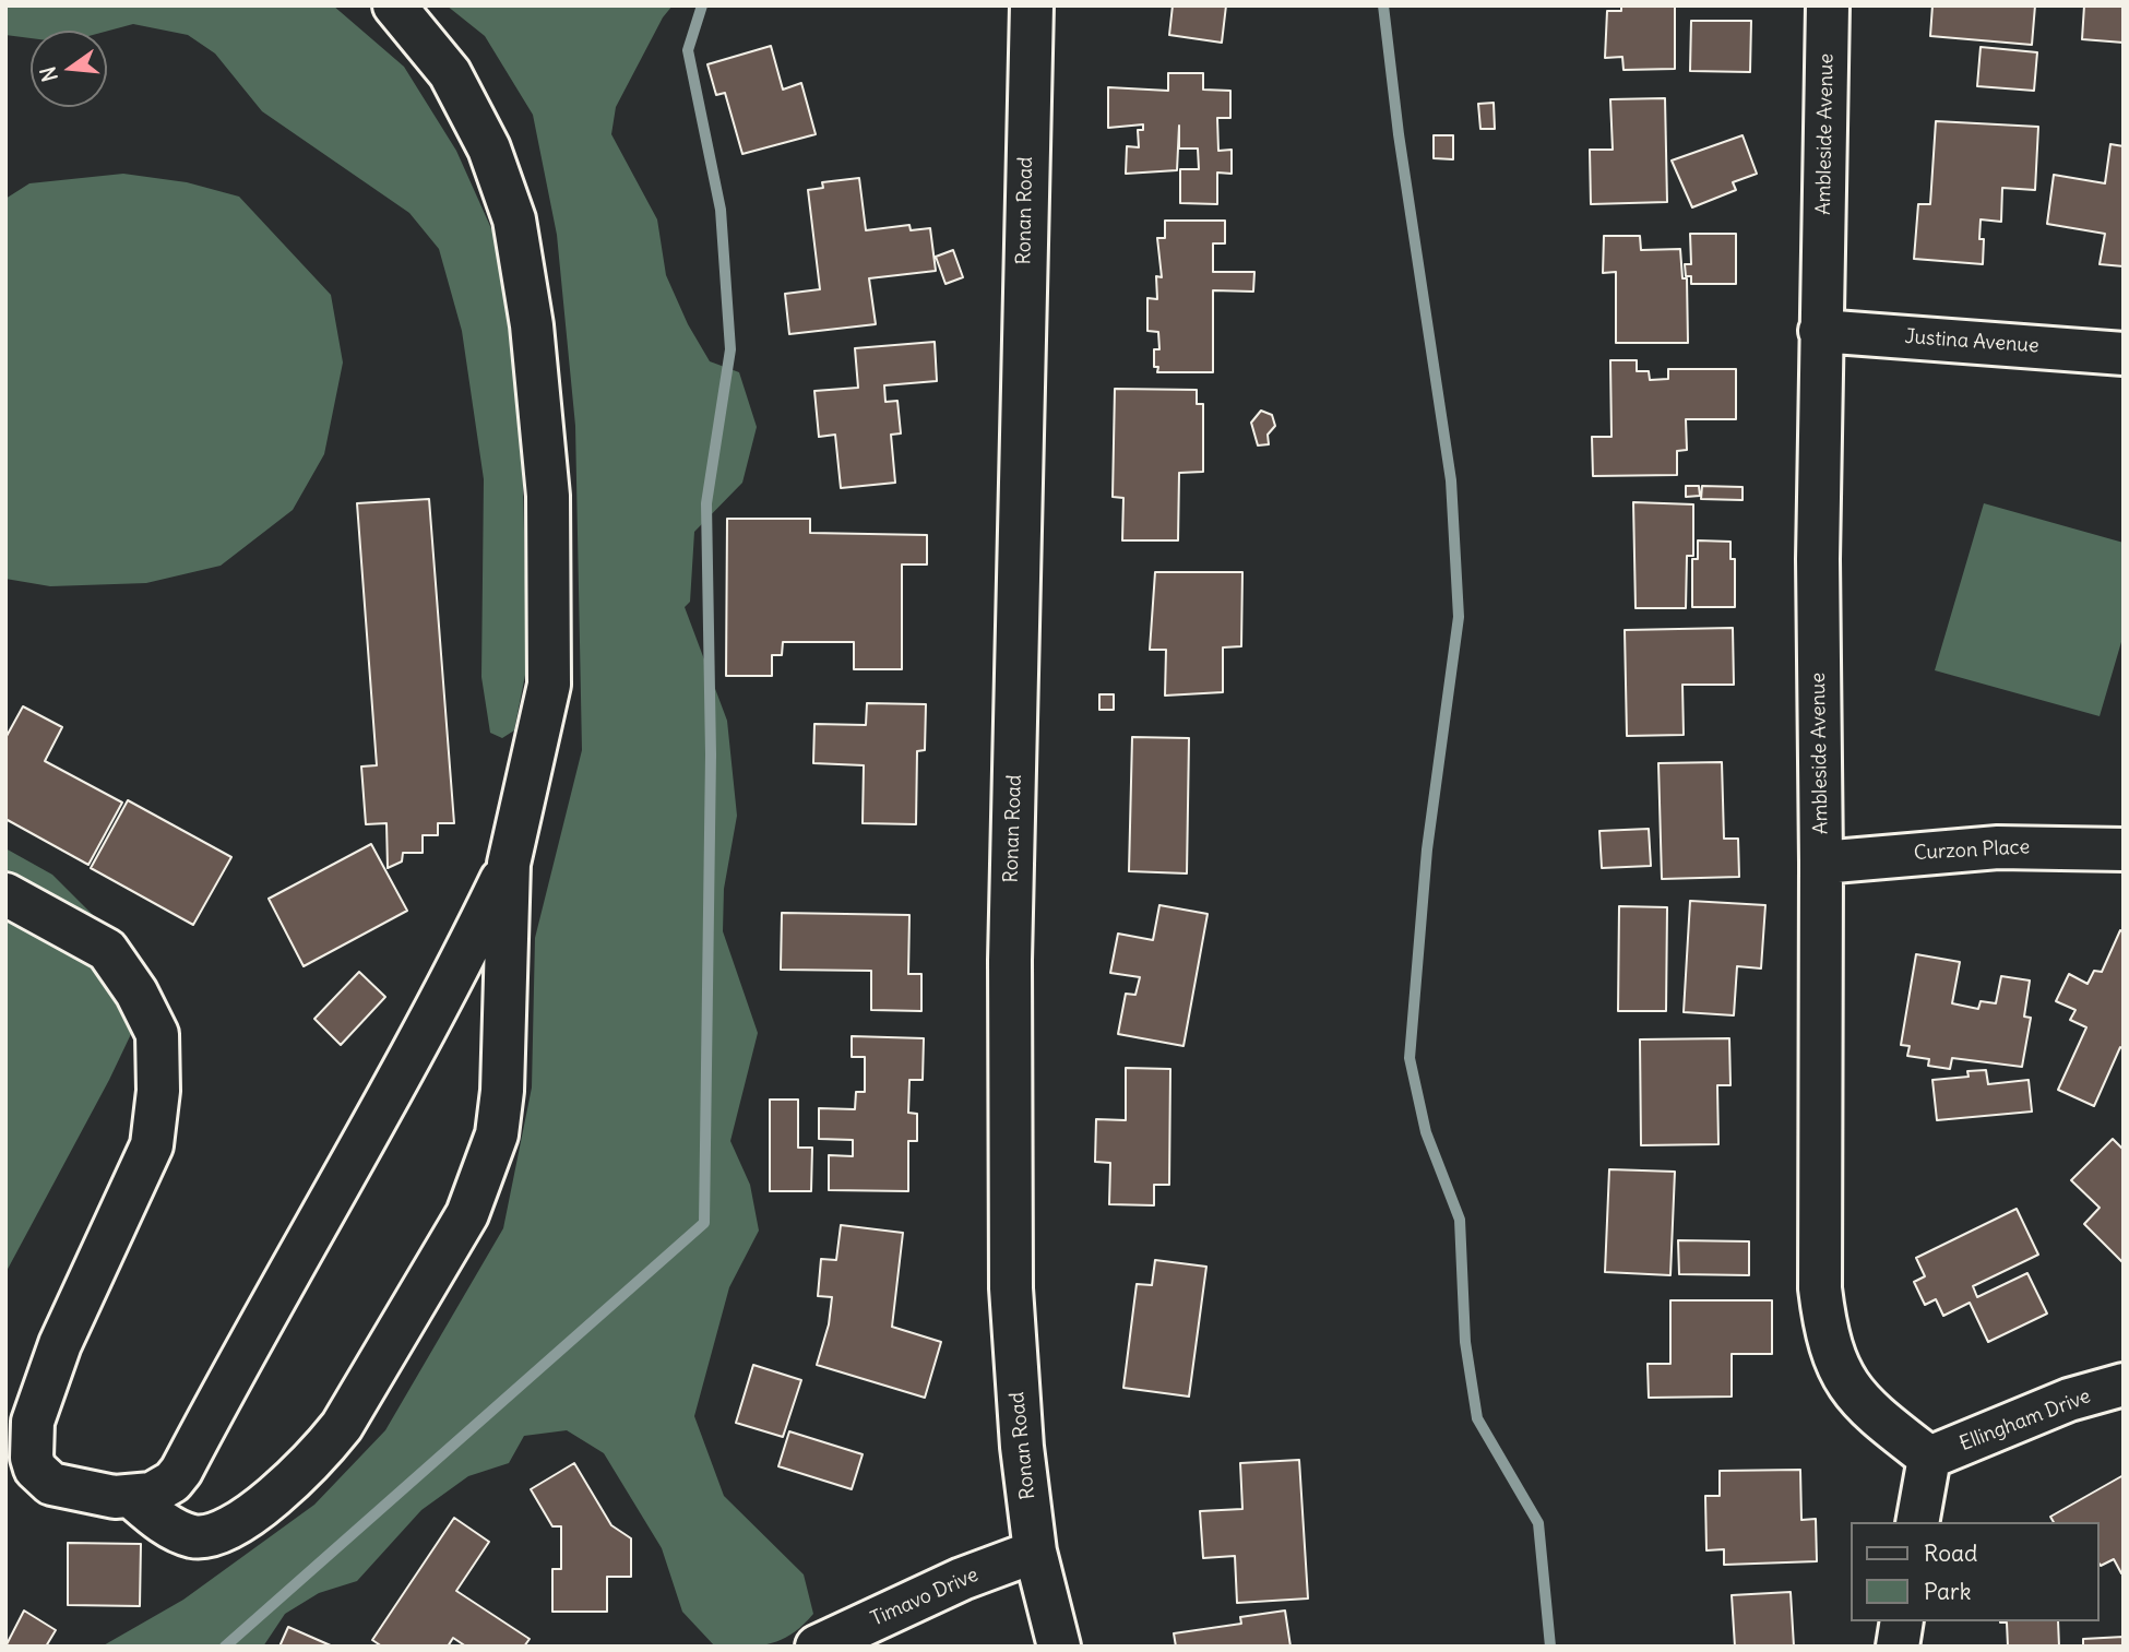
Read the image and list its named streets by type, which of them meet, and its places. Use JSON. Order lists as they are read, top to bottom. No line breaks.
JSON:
{"streets":{"street":["Ambleside Avenue","Ronan Road","Justina Avenue","Curzon Place","Ellingham Drive","Timavo Drive"]},"crossings":[["Ambleside Avenue","Justina Avenue"],["Ambleside Avenue","Curzon Place"],["Ambleside Avenue","Ellingham Drive"],["Ronan Road","Timavo Drive"]],"legend":["Road","Park"],"north":"left"}
